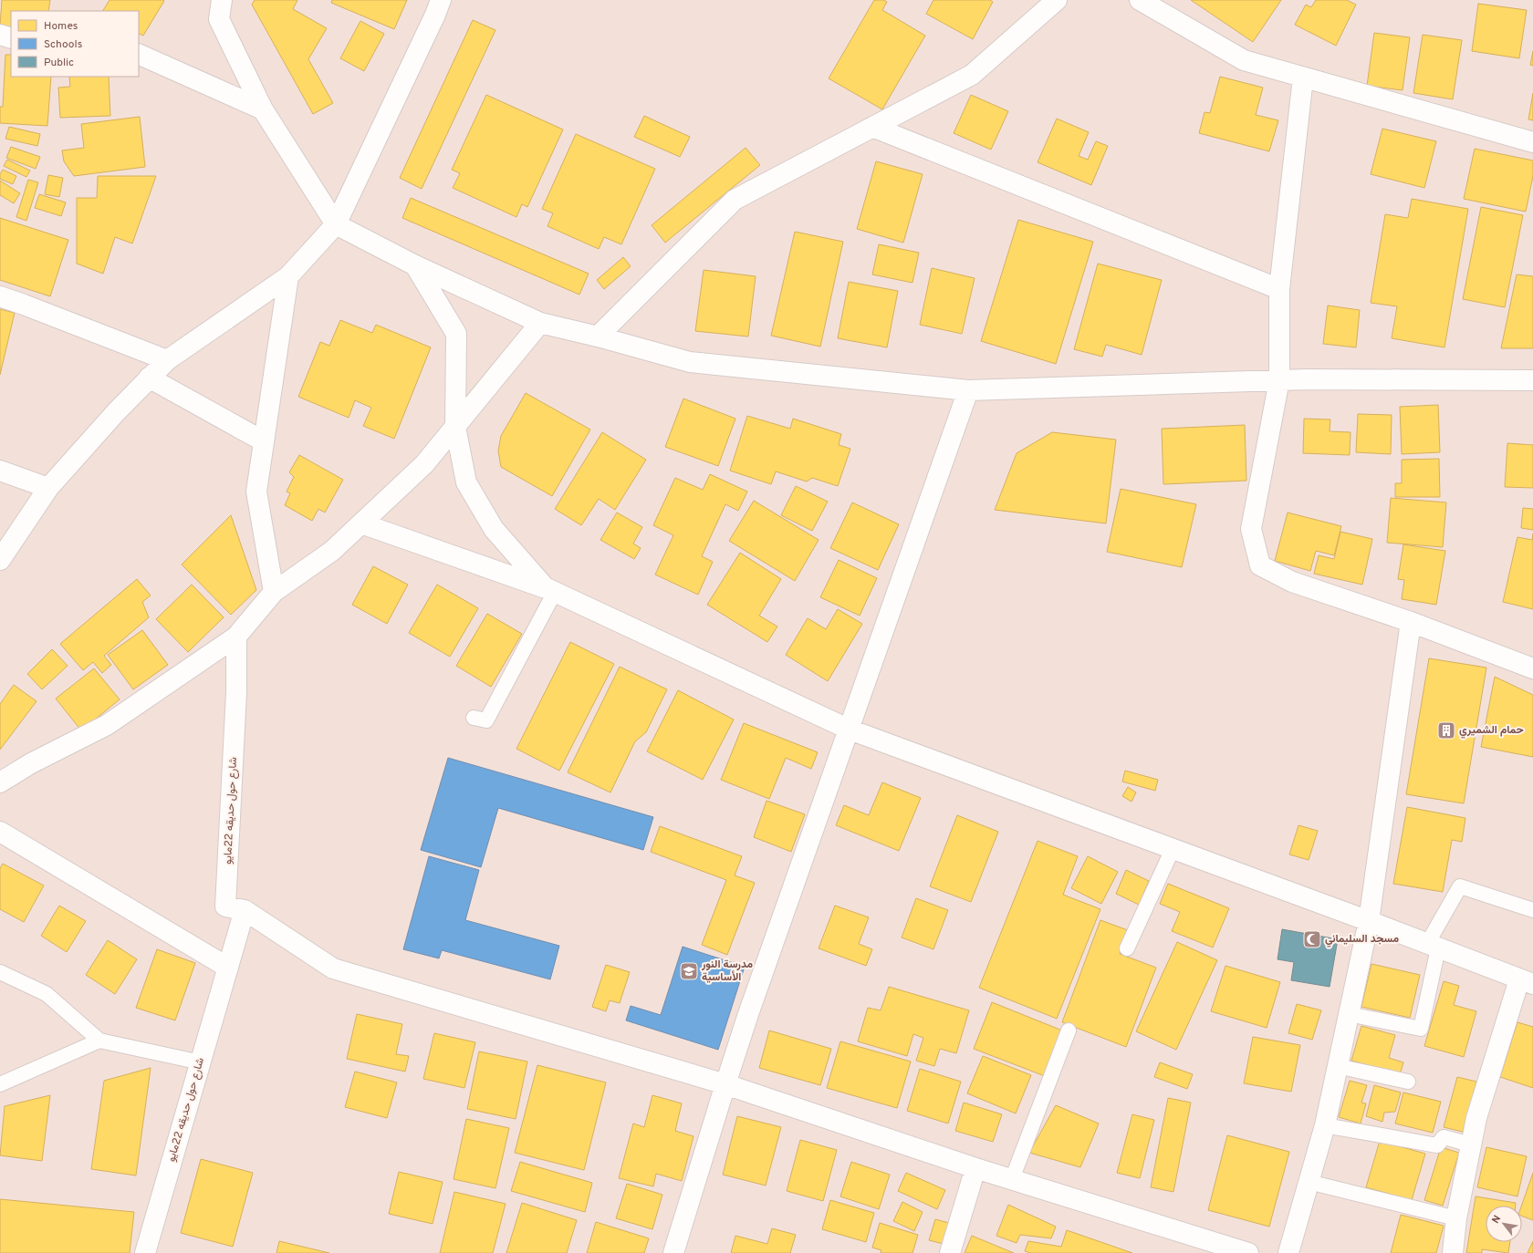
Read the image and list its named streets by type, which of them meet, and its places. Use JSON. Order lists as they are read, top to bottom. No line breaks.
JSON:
{"streets":{"street":["شارع حول حديقه 22مايو"]},"places":{"building":["حمام الشميري"],"mosque":["مسجد السليماني"],"school or university":["مدرسة النور الأساسية"]},"legend":["Homes","Schools","Public"],"north":"top left"}
